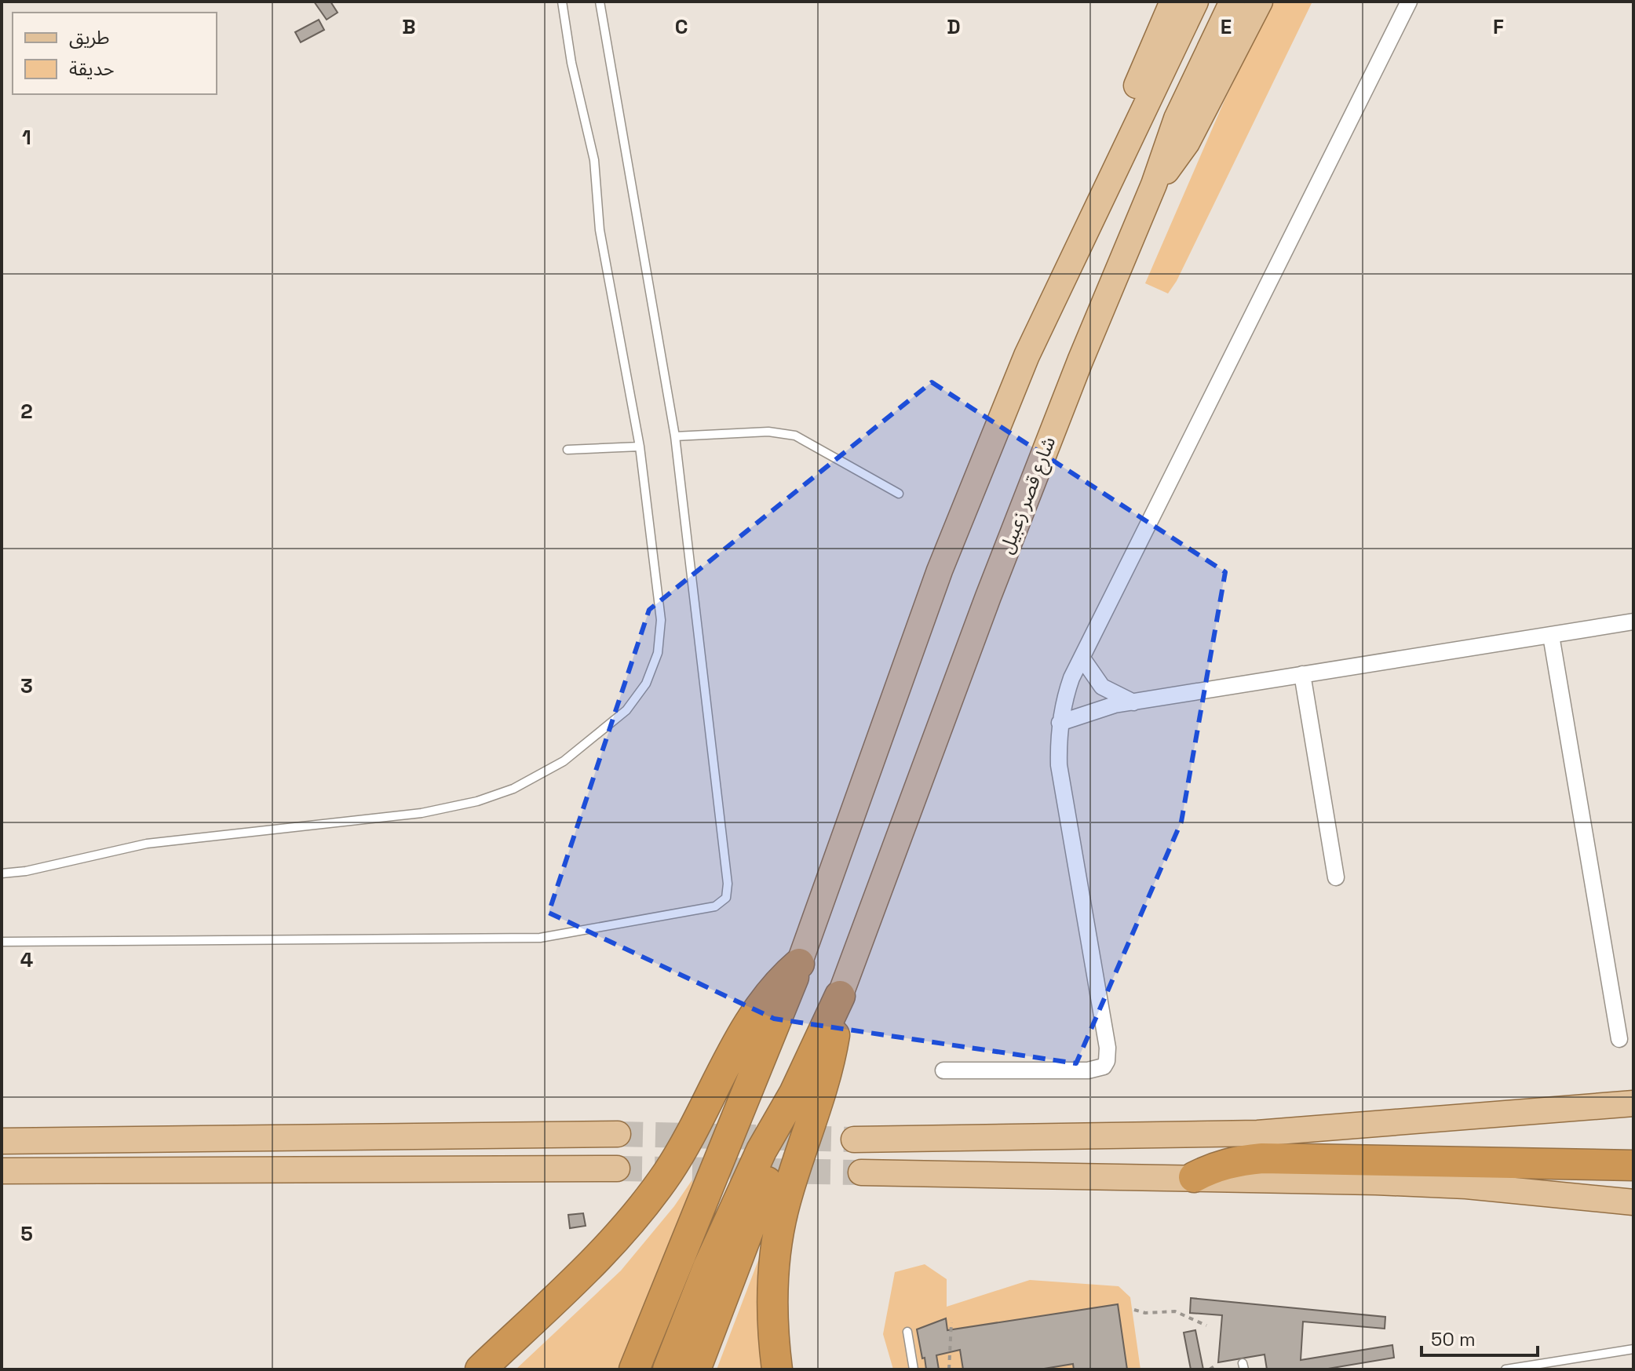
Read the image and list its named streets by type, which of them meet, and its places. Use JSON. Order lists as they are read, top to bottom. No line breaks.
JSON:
{"streets":{"main road":["شارع قصر زعبيل"]},"legend":["طريق","حديقة"],"scale_bar":"50 m","grid":{"columns":["B","C","D","E","F"],"rows":["1","2","3","4","5"]}}
